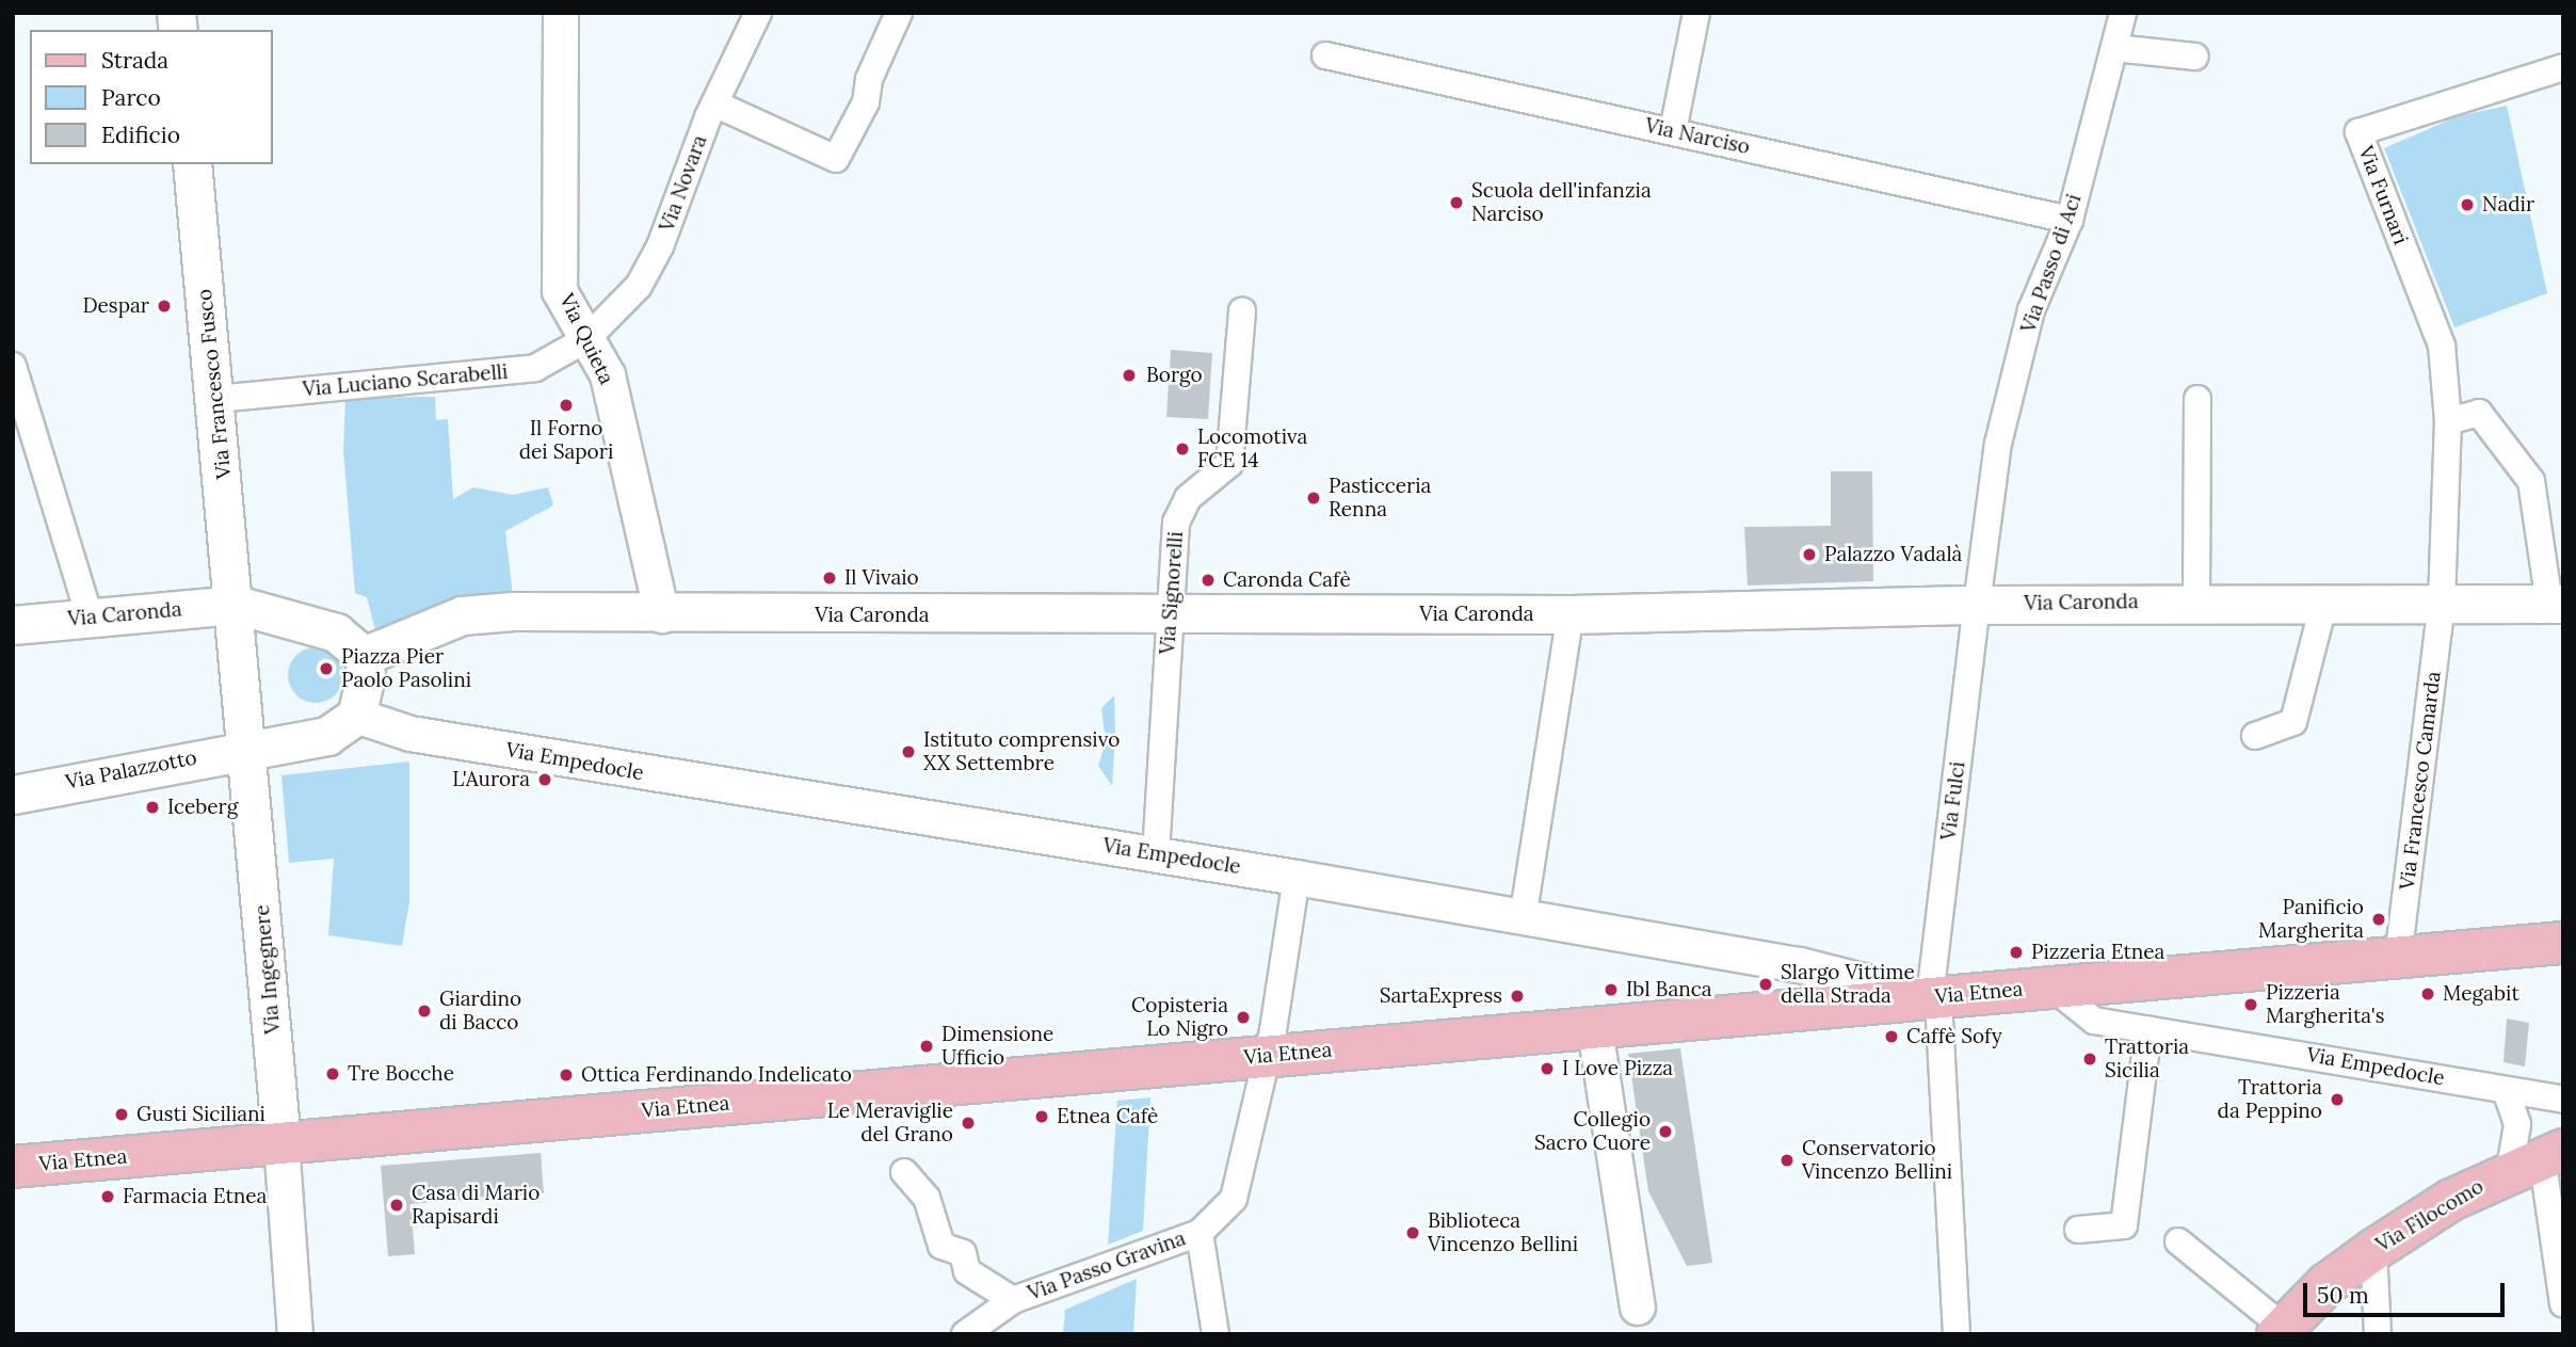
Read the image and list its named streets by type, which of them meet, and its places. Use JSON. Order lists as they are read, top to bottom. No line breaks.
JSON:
{"streets":{"main road":["Via Francesco Fusco","Via Caronda","Via Palazzotto","Via Ingegnere","Via Etnea","Via Filocomo"],"street":["Via Narciso","Via Novara","Via Furnari","Via Passo di Aci","Via Quieta","Via Luciano Scarabelli","Via Signorelli","Via Empedocle","Via Francesco Camarda","Via Fulci","Via Passo Gravina"]},"crossings":[["Via Narciso","Via Passo di Aci"],["Via Novara","Via Quieta"],["Via Novara","Via Luciano Scarabelli"],["Via Furnari","Via Caronda"],["Via Furnari","Via Francesco Camarda"],["Via Passo di Aci","Via Caronda"],["Via Passo di Aci","Via Fulci"],["Via Quieta","Via Luciano Scarabelli"],["Via Quieta","Via Caronda"],["Via Luciano Scarabelli","Via Francesco Fusco"],["Via Francesco Fusco","Via Caronda"],["Via Francesco Fusco","Via Ingegnere"],["Via Signorelli","Via Caronda"],["Via Signorelli","Via Empedocle"],["Via Caronda","Via Francesco Camarda"],["Via Caronda","Via Fulci"],["Via Caronda","Via Ingegnere"],["Via Empedocle","Via Palazzotto"],["Via Empedocle","Via Fulci"],["Via Empedocle","Via Etnea"],["Via Empedocle","Via Passo Gravina"],["Via Palazzotto","Via Ingegnere"],["Via Francesco Camarda","Via Etnea"],["Via Fulci","Via Etnea"],["Via Ingegnere","Via Etnea"],["Via Etnea","Via Passo Gravina"]],"places":["Scuola dell'infanzia Narciso","Nadir","Despar","Borgo","Il Forno dei Sapori","Locomotiva FCE 14","Pasticceria Renna","Palazzo Vadalà","Il Vivaio","Caronda Cafè","Piazza Pier Paolo Pasolini","Istituto comprensivo XX Settembre","L'Aurora","Iceberg","Panificio Margherita","Pizzeria Etnea","Slargo Vittime della Strada","Ibl Banca","Megabit","SartaExpress","Pizzeria Margherita's","Giardino di Bacco","Copisteria Lo Nigro","Caffè Sofy","Dimensione Ufficio","Trattoria Sicilia","I Love Pizza","Tre Bocche","Ottica Ferdinando Indelicato","Trattoria da Peppino","Gusti Siciliani","Etnea Cafè","Le Meraviglie del Grano","Collegio Sacro Cuore","Conservatorio Vincenzo Bellini","Farmacia Etnea","Casa di Mario Rapisardi","Biblioteca Vincenzo Bellini"],"legend":["Strada","Parco","Edificio"],"scale_bar":"50 m"}
